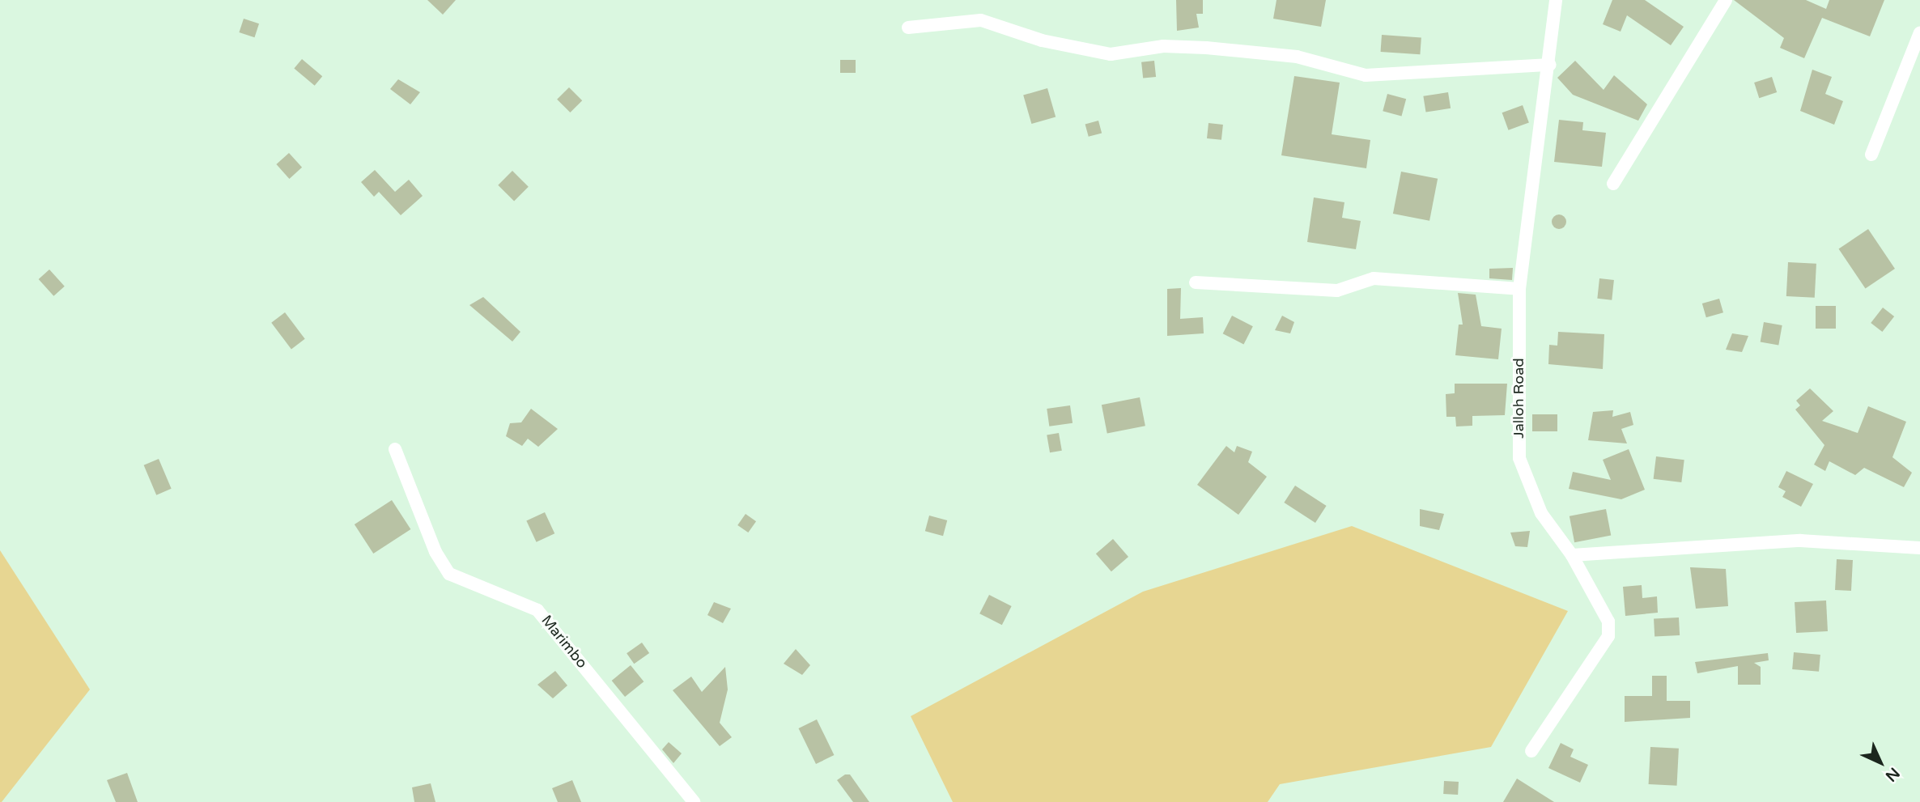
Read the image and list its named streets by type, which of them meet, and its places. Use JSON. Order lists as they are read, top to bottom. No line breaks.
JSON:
{"streets":{"street":["Jalloh Road","Marimbo"]},"north":"bottom right"}
